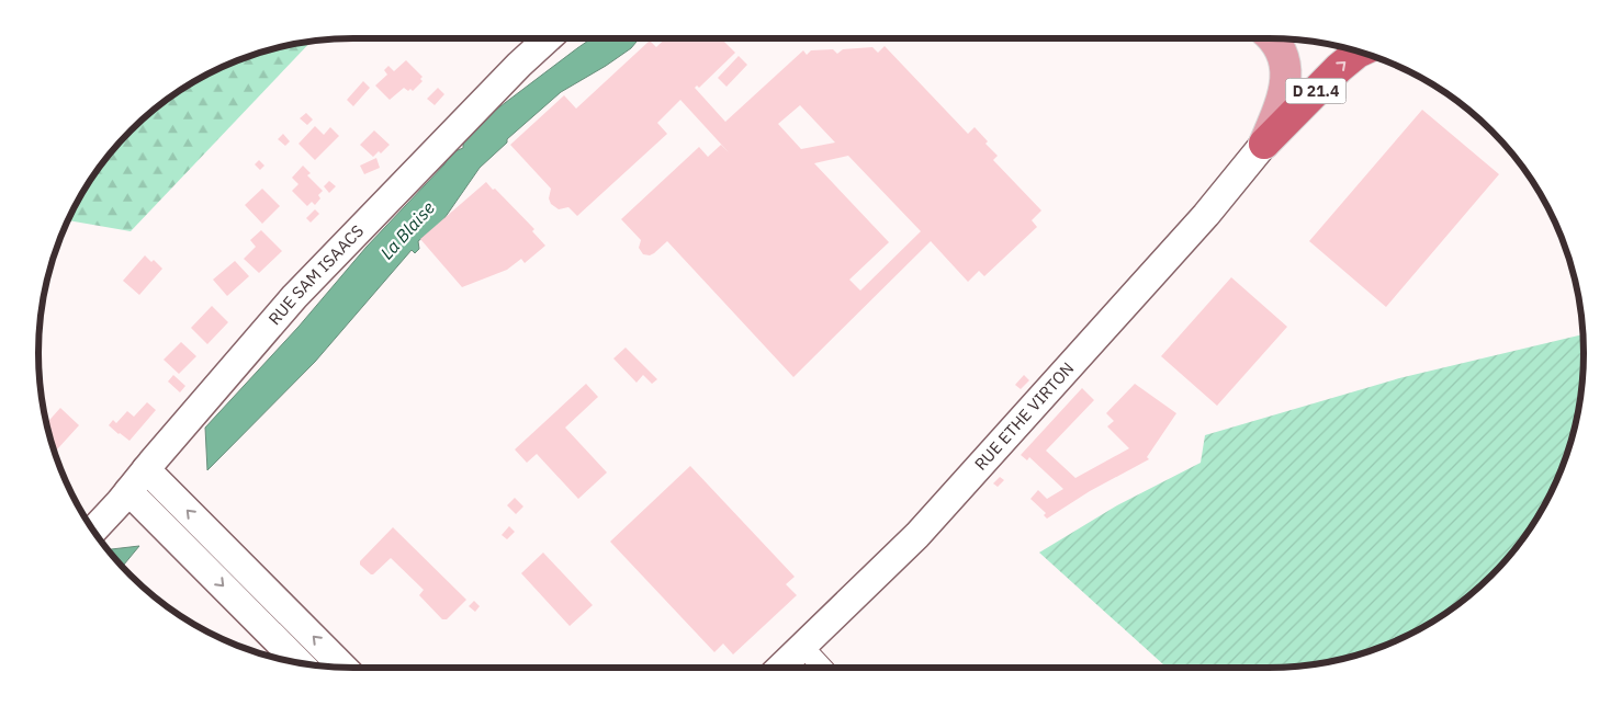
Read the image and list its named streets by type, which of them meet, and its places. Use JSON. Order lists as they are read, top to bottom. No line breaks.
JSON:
{"streets":{"highway":["D 21.4"],"main road":["RUE SAM ISAACS","RUE ETHE VIRTON"]},"crossings":[["D 21.4","RUE ETHE VIRTON"]],"water":["La Blaise"]}
